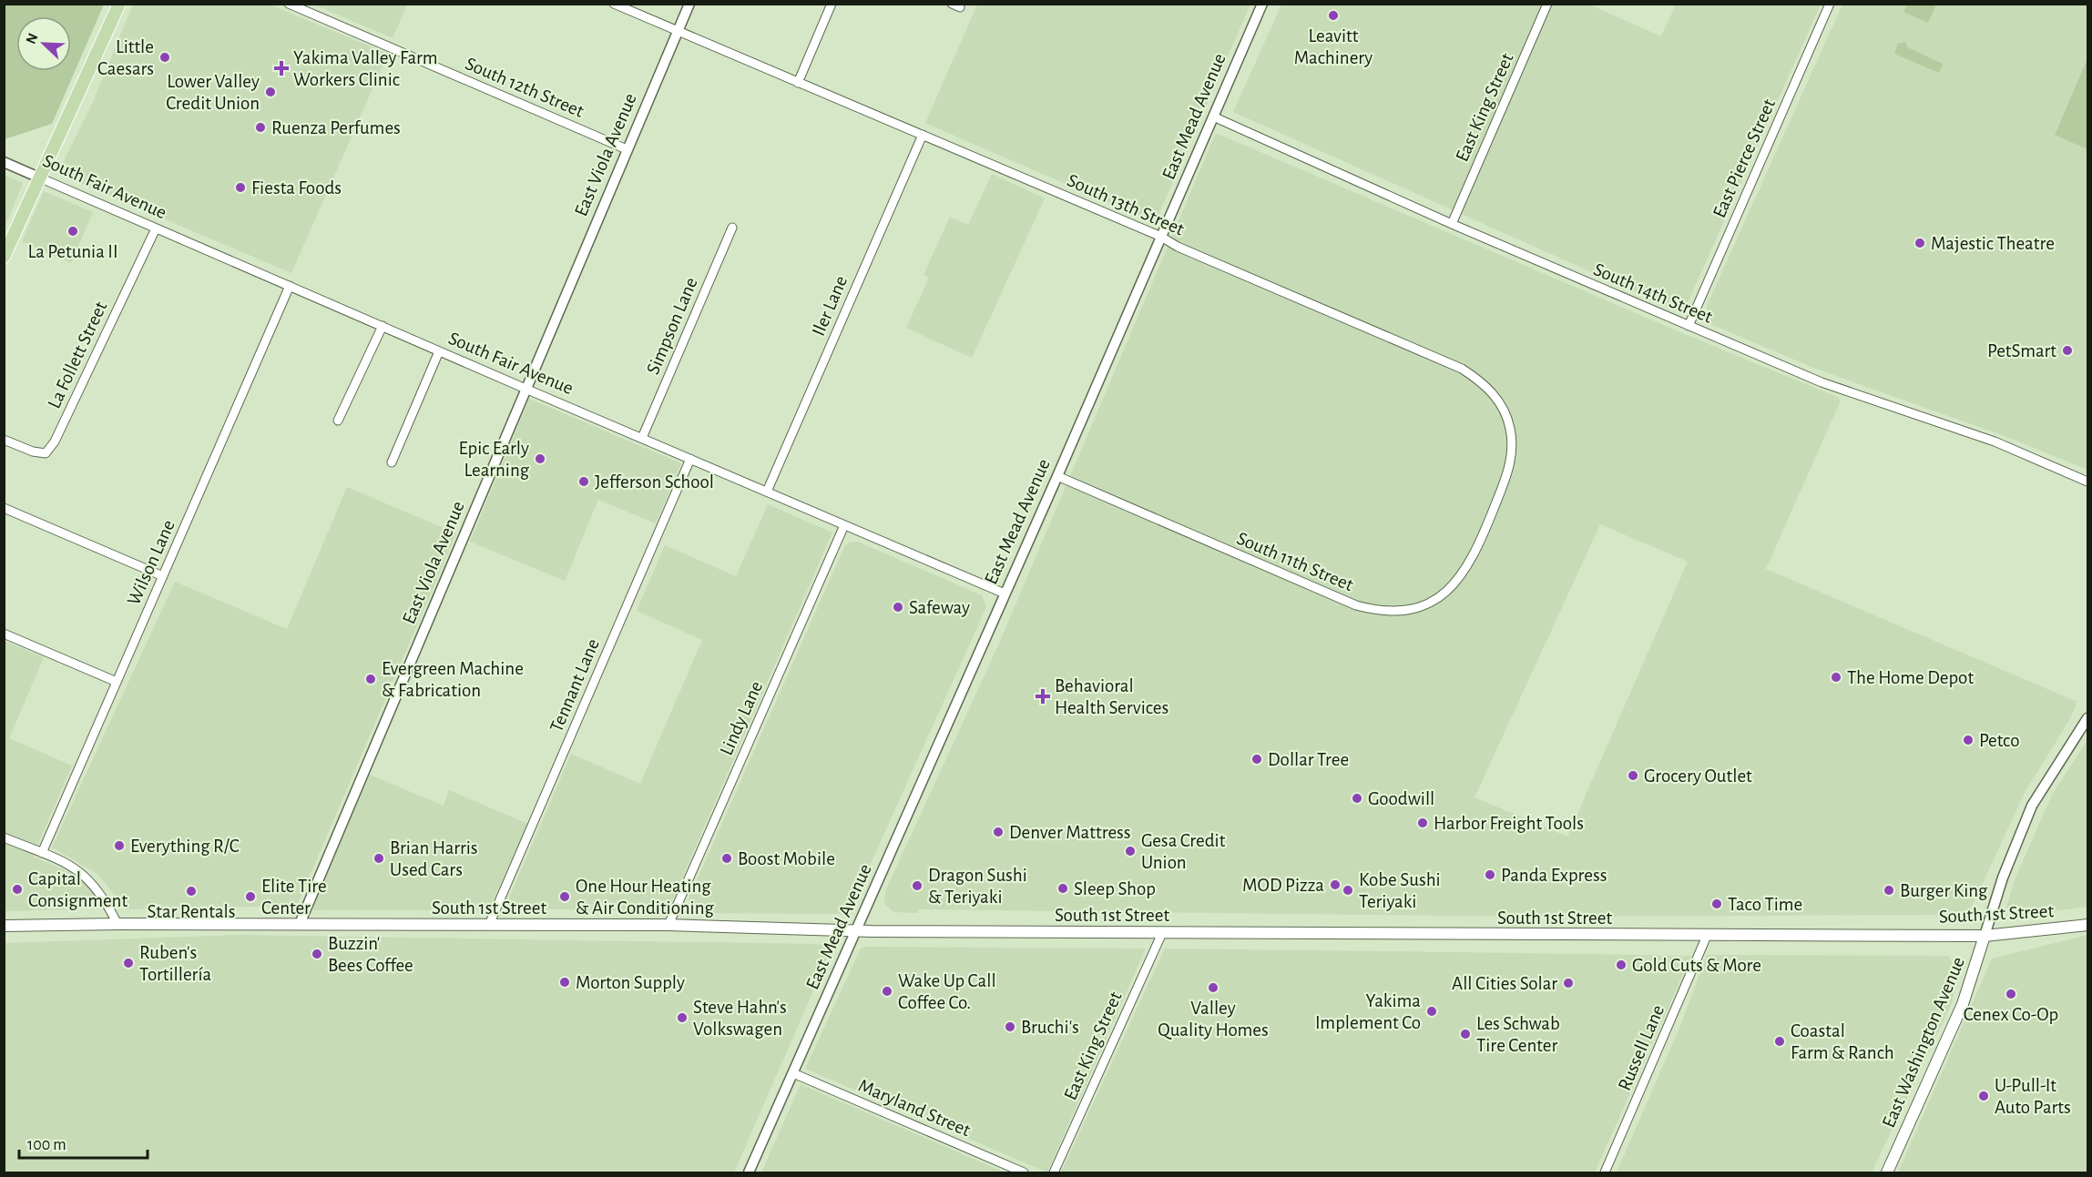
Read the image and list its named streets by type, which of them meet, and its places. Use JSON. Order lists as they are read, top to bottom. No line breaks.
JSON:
{"streets":{"main road":["South 1st Street","East Washington Avenue"],"street":["South 12th Street","East King Street","East Mead Avenue","East Viola Avenue","East Pierce Street","South Fair Avenue","South 13th Street","South 14th Street","Iler Lane","Simpson Lane","La Follett Street","South 11th Street","Wilson Lane","Tennant Lane","Lindy Lane","Russell Lane","Maryland Street"]},"crossings":[["South 12th Street","East Viola Avenue"],["East King Street","South 14th Street"],["East King Street","South 1st Street"],["East Mead Avenue","South Fair Avenue"],["East Mead Avenue","South 13th Street"],["East Mead Avenue","South 14th Street"],["East Mead Avenue","South 11th Street"],["East Mead Avenue","South 1st Street"],["East Mead Avenue","Maryland Street"],["East Viola Avenue","South Fair Avenue"],["East Viola Avenue","South 13th Street"],["East Viola Avenue","South 1st Street"],["East Pierce Street","South 14th Street"],["South Fair Avenue","Iler Lane"],["South Fair Avenue","Simpson Lane"],["South Fair Avenue","La Follett Street"],["South Fair Avenue","Wilson Lane"],["South Fair Avenue","Tennant Lane"],["South Fair Avenue","Lindy Lane"],["South 13th Street","Iler Lane"],["South 13th Street","South 11th Street"],["Tennant Lane","South 1st Street"],["Lindy Lane","South 1st Street"],["South 1st Street","East Washington Avenue"],["South 1st Street","Russell Lane"]],"places":{"other":["Leavitt Machinery","Little Caesars","Lower Valley Credit Union","Ruenza Perfumes","Fiesta Foods","La Petunia II","Majestic Theatre","PetSmart","Epic Early Learning","Jefferson School","Safeway","The Home Depot","Evergreen Machine & Fabrication","Petco","Dollar Tree","Grocery Outlet","Goodwill","Harbor Freight Tools","Denver Mattress","Everything R/C","Gesa Credit Union","Brian Harris Used Cars","Boost Mobile","Panda Express","MOD Pizza","Dragon Sushi & Teriyaki","Sleep Shop","Capital Consignment","Kobe Sushi Teriyaki","Burger King","Star Rentals","Elite Tire Center","One Hour Heating & Air Conditioning","Taco Time","Buzzin' Bees Coffee","Ruben's Tortillería","Gold Cuts & More","Morton Supply","All Cities Solar","Valley Quality Homes","Wake Up Call Coffee Co.","Cenex Co-Op","Yakima Implement Co","Steve Hahn's Volkswagen","Bruchi's","Les Schwab Tire Center","Coastal Farm & Ranch","U-Pull-It Auto Parts"],"health":["Yakima Valley Farm Workers Clinic","Behavioral Health Services"]},"scale_bar":"100 m","north":"top left"}
